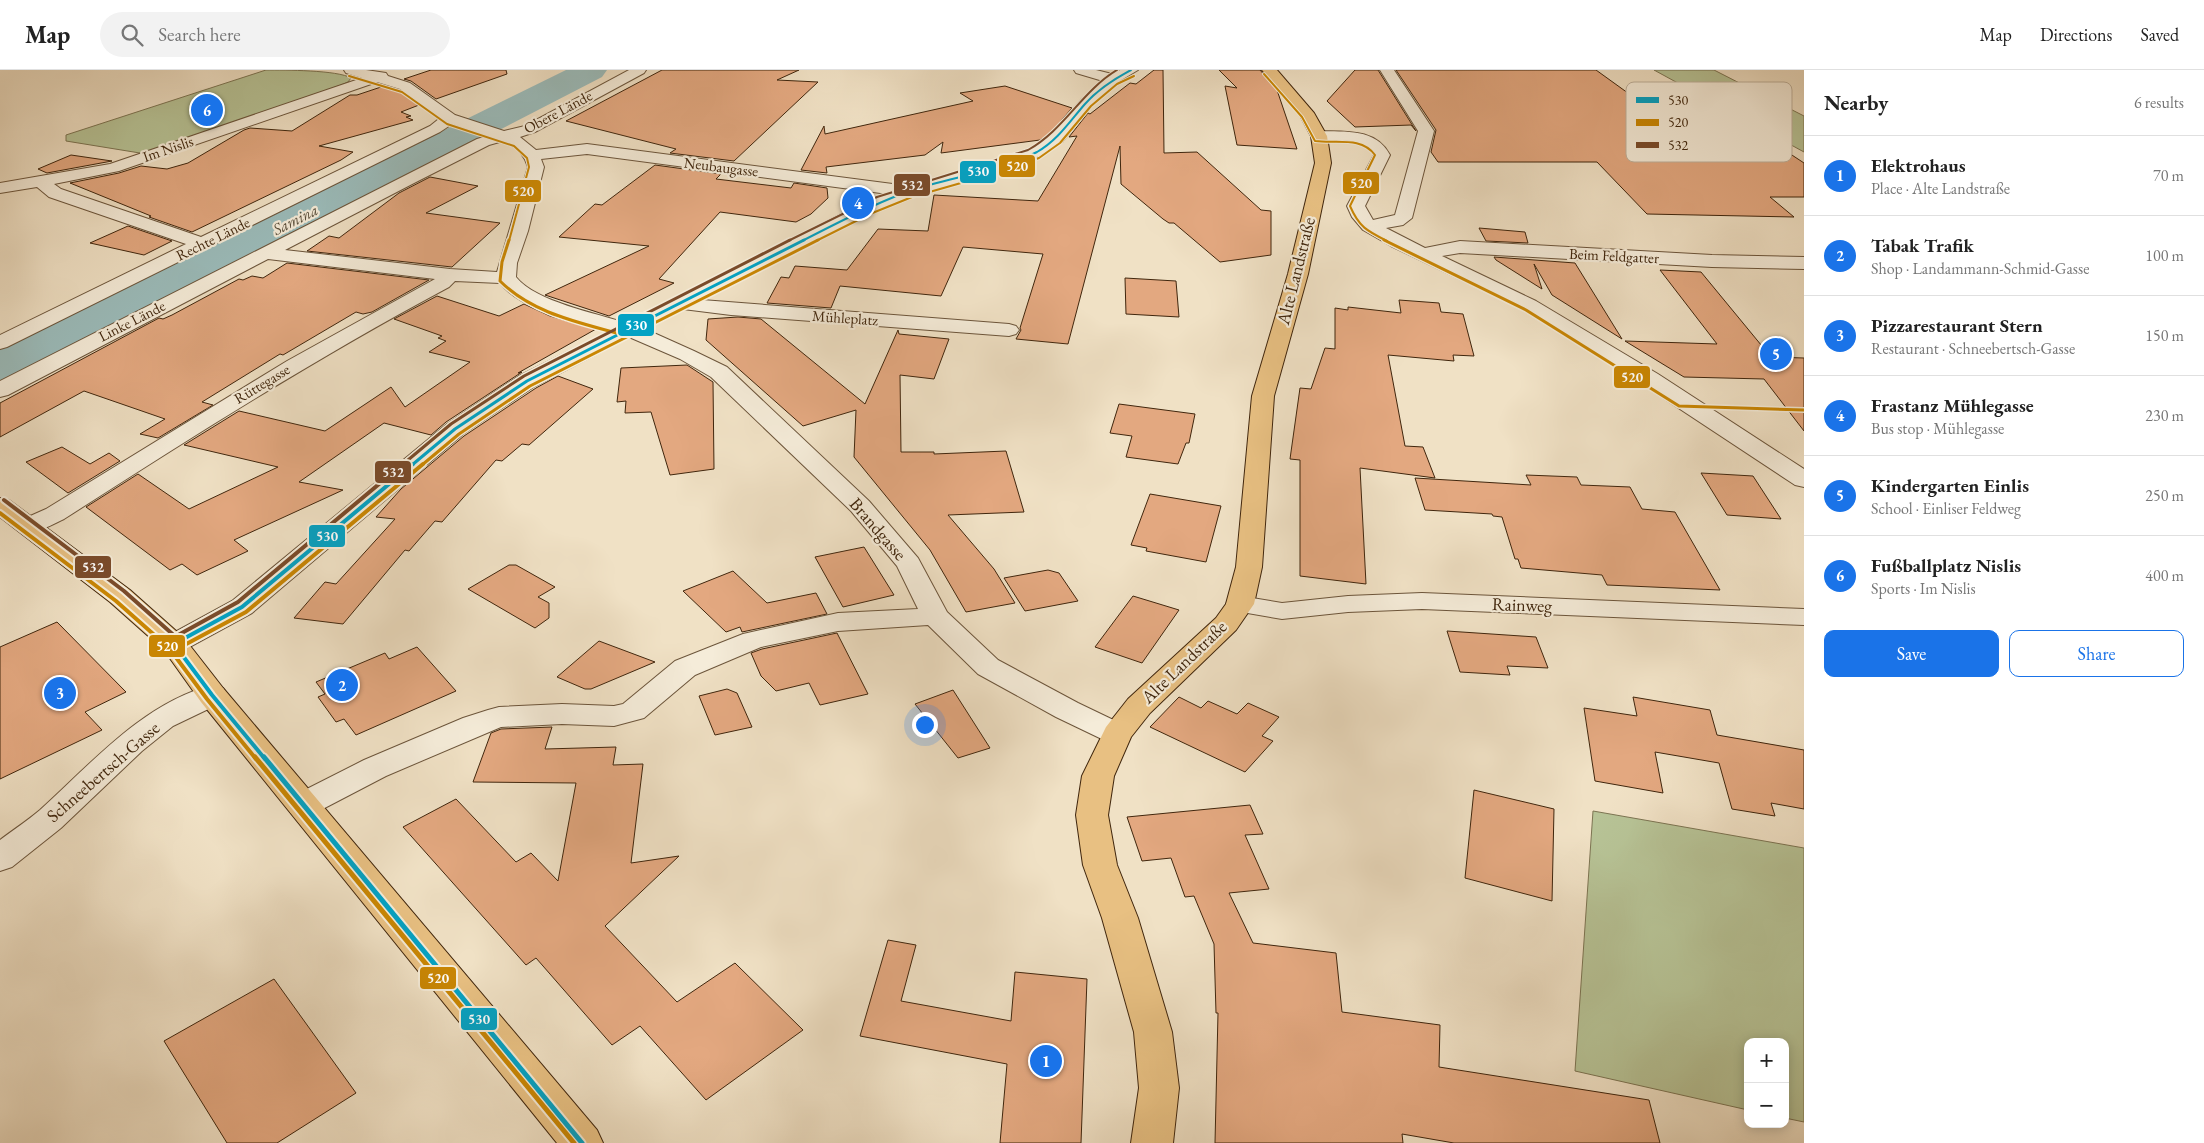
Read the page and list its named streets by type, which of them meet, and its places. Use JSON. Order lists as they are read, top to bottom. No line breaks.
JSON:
{"streets":{"main road":["Alte Landstraße"],"street":["Obere Lände","Im Nislis","Neubaugasse","Rechte Lände","Beim Feldgatter","Mühleplatz","Linke Lände","Rüttegasse","Brandgasse","Rainweg","Schneebertsch-Gasse"]},"crossings":[["Obere Lände","Linke Lände"],["Alte Landstraße","Brandgasse"],["Alte Landstraße","Rainweg"]],"water":["Samina"],"lines":["transit line 530","transit line 532","transit line 520"],"legend":["530","520","532"],"page":{"header":"Map","search":"Search here","nav":["Map","Directions","Saved"],"heading":["Nearby","6 results"],"pins":["6","4","5","2","3","1"],"list":[{"mark":"1","name":"Elektrohaus","note":"Place · Alte Landstraße","value":"70 m"},{"mark":"2","name":"Tabak Trafik","note":"Shop · Landammann-Schmid-Gasse","value":"100 m"},{"mark":"3","name":"Pizzarestaurant Stern","note":"Restaurant · Schneebertsch-Gasse","value":"150 m"},{"mark":"4","name":"Frastanz Mühlegasse","note":"Bus stop · Mühlegasse","value":"230 m"},{"mark":"5","name":"Kindergarten Einlis","note":"School · Einliser Feldweg","value":"250 m"},{"mark":"6","name":"Fußballplatz Nislis","note":"Sports · Im Nislis","value":"400 m"}],"buttons":["Save","Share"],"map_buttons":["+","−"]}}
